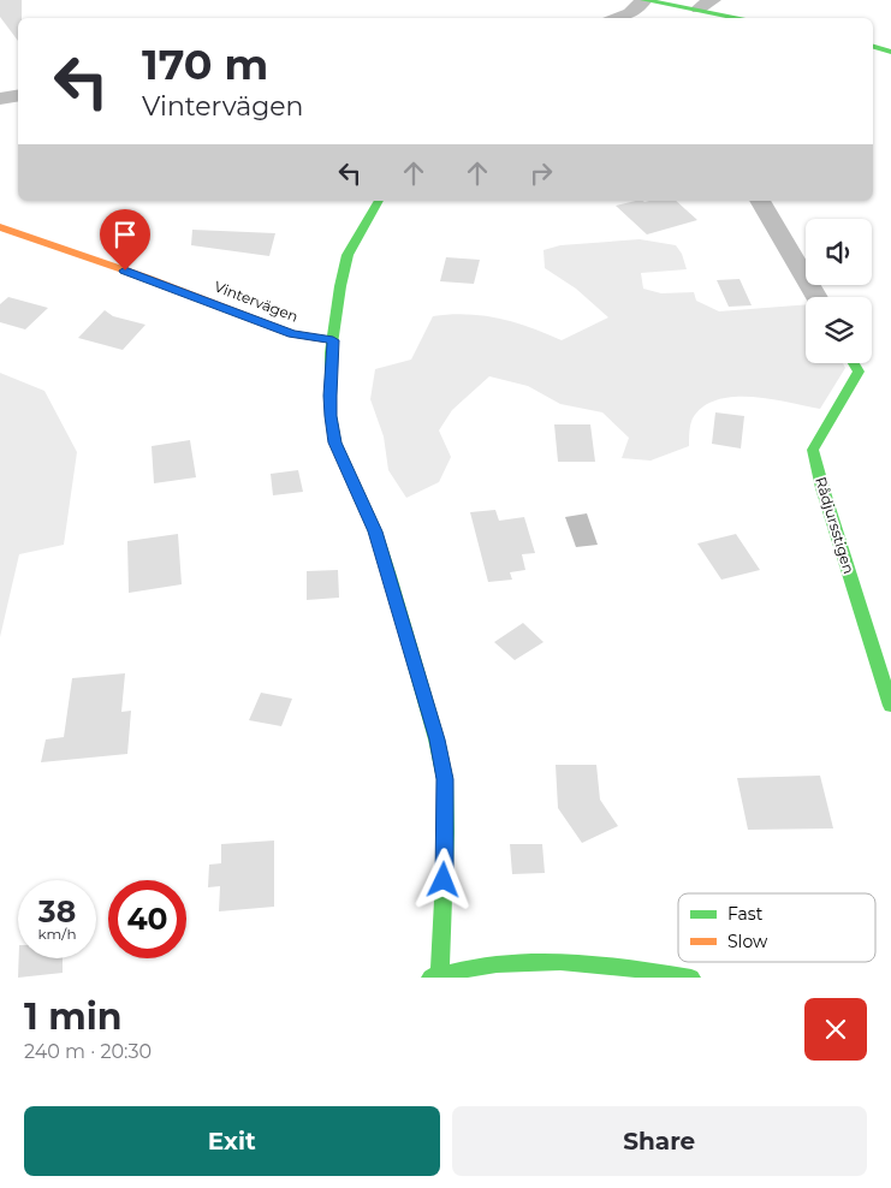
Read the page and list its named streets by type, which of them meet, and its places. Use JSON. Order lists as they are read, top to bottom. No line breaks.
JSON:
{"streets":{"street":["Vintervägen","Rådjursstigen"]},"legend":["Fast","Slow"],"page":{"turn":["170 m","Vintervägen"],"speed":"38 km/h","limit":"40","heading":["1 min","240 m · 20:30"],"buttons":["Exit","Share"]}}
